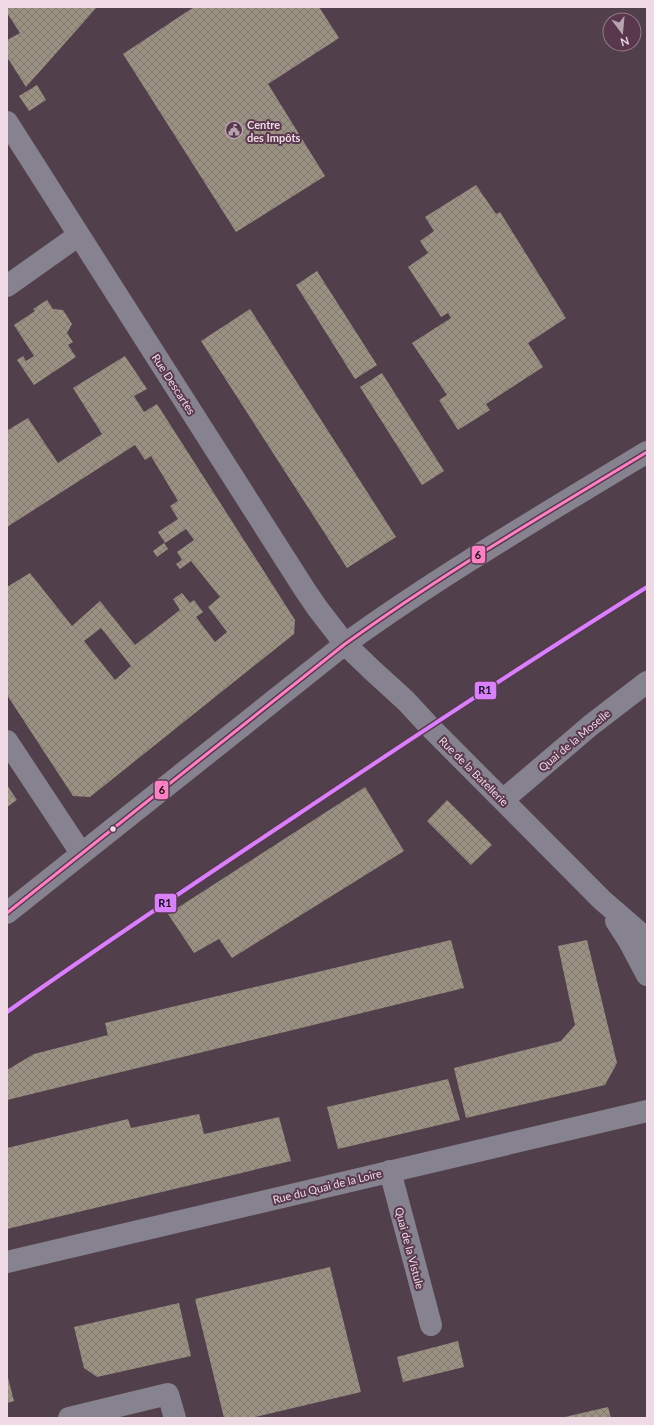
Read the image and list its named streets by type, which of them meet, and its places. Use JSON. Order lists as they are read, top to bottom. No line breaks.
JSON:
{"streets":{"street":["Rue Descartes","Quai de la Moselle","Rue de la Batellerie","Rue du Quai de la Loire","Quai de la Vistule"]},"crossings":[["Rue Descartes","Rue de la Batellerie"],["Quai de la Moselle","Rue de la Batellerie"],["Rue du Quai de la Loire","Quai de la Vistule"]],"places":{"public building":["Centre des Impôts"]},"lines":["transit line 6","transit line R1"],"north":"bottom"}
